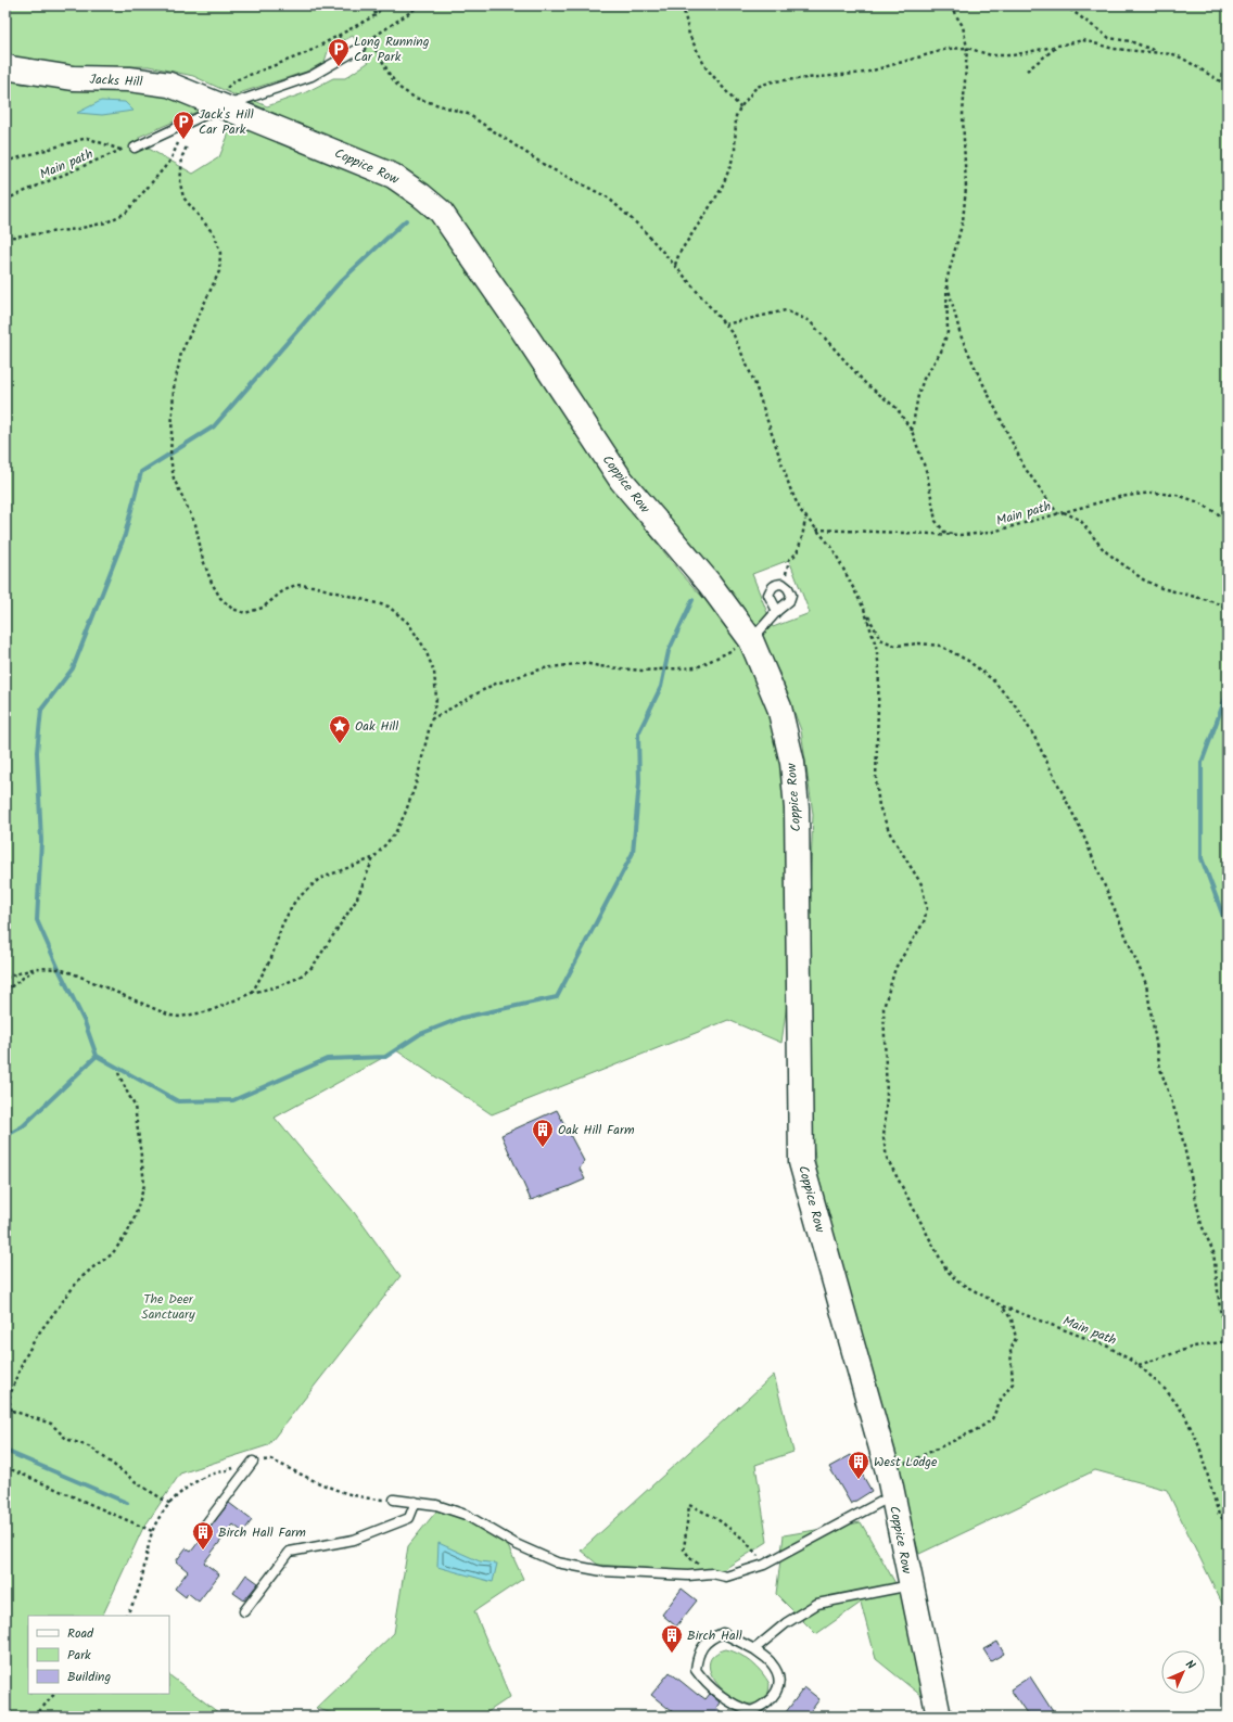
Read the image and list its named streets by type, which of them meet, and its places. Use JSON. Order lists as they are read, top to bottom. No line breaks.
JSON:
{"streets":{"main road":["Jacks Hill","Coppice Row"],"path":["Main path"]},"crossings":[["Jacks Hill","Coppice Row"],["Main path","Coppice Row"]],"parks":["The Deer Sanctuary"],"places":{"parking":["Long Running Car Park","Jack's Hill Car Park"],"place":["Oak Hill"],"building":["Oak Hill Farm","West Lodge","Birch Hall Farm","Birch Hall"]},"legend":["Road","Park","Building"],"north":"top right"}
